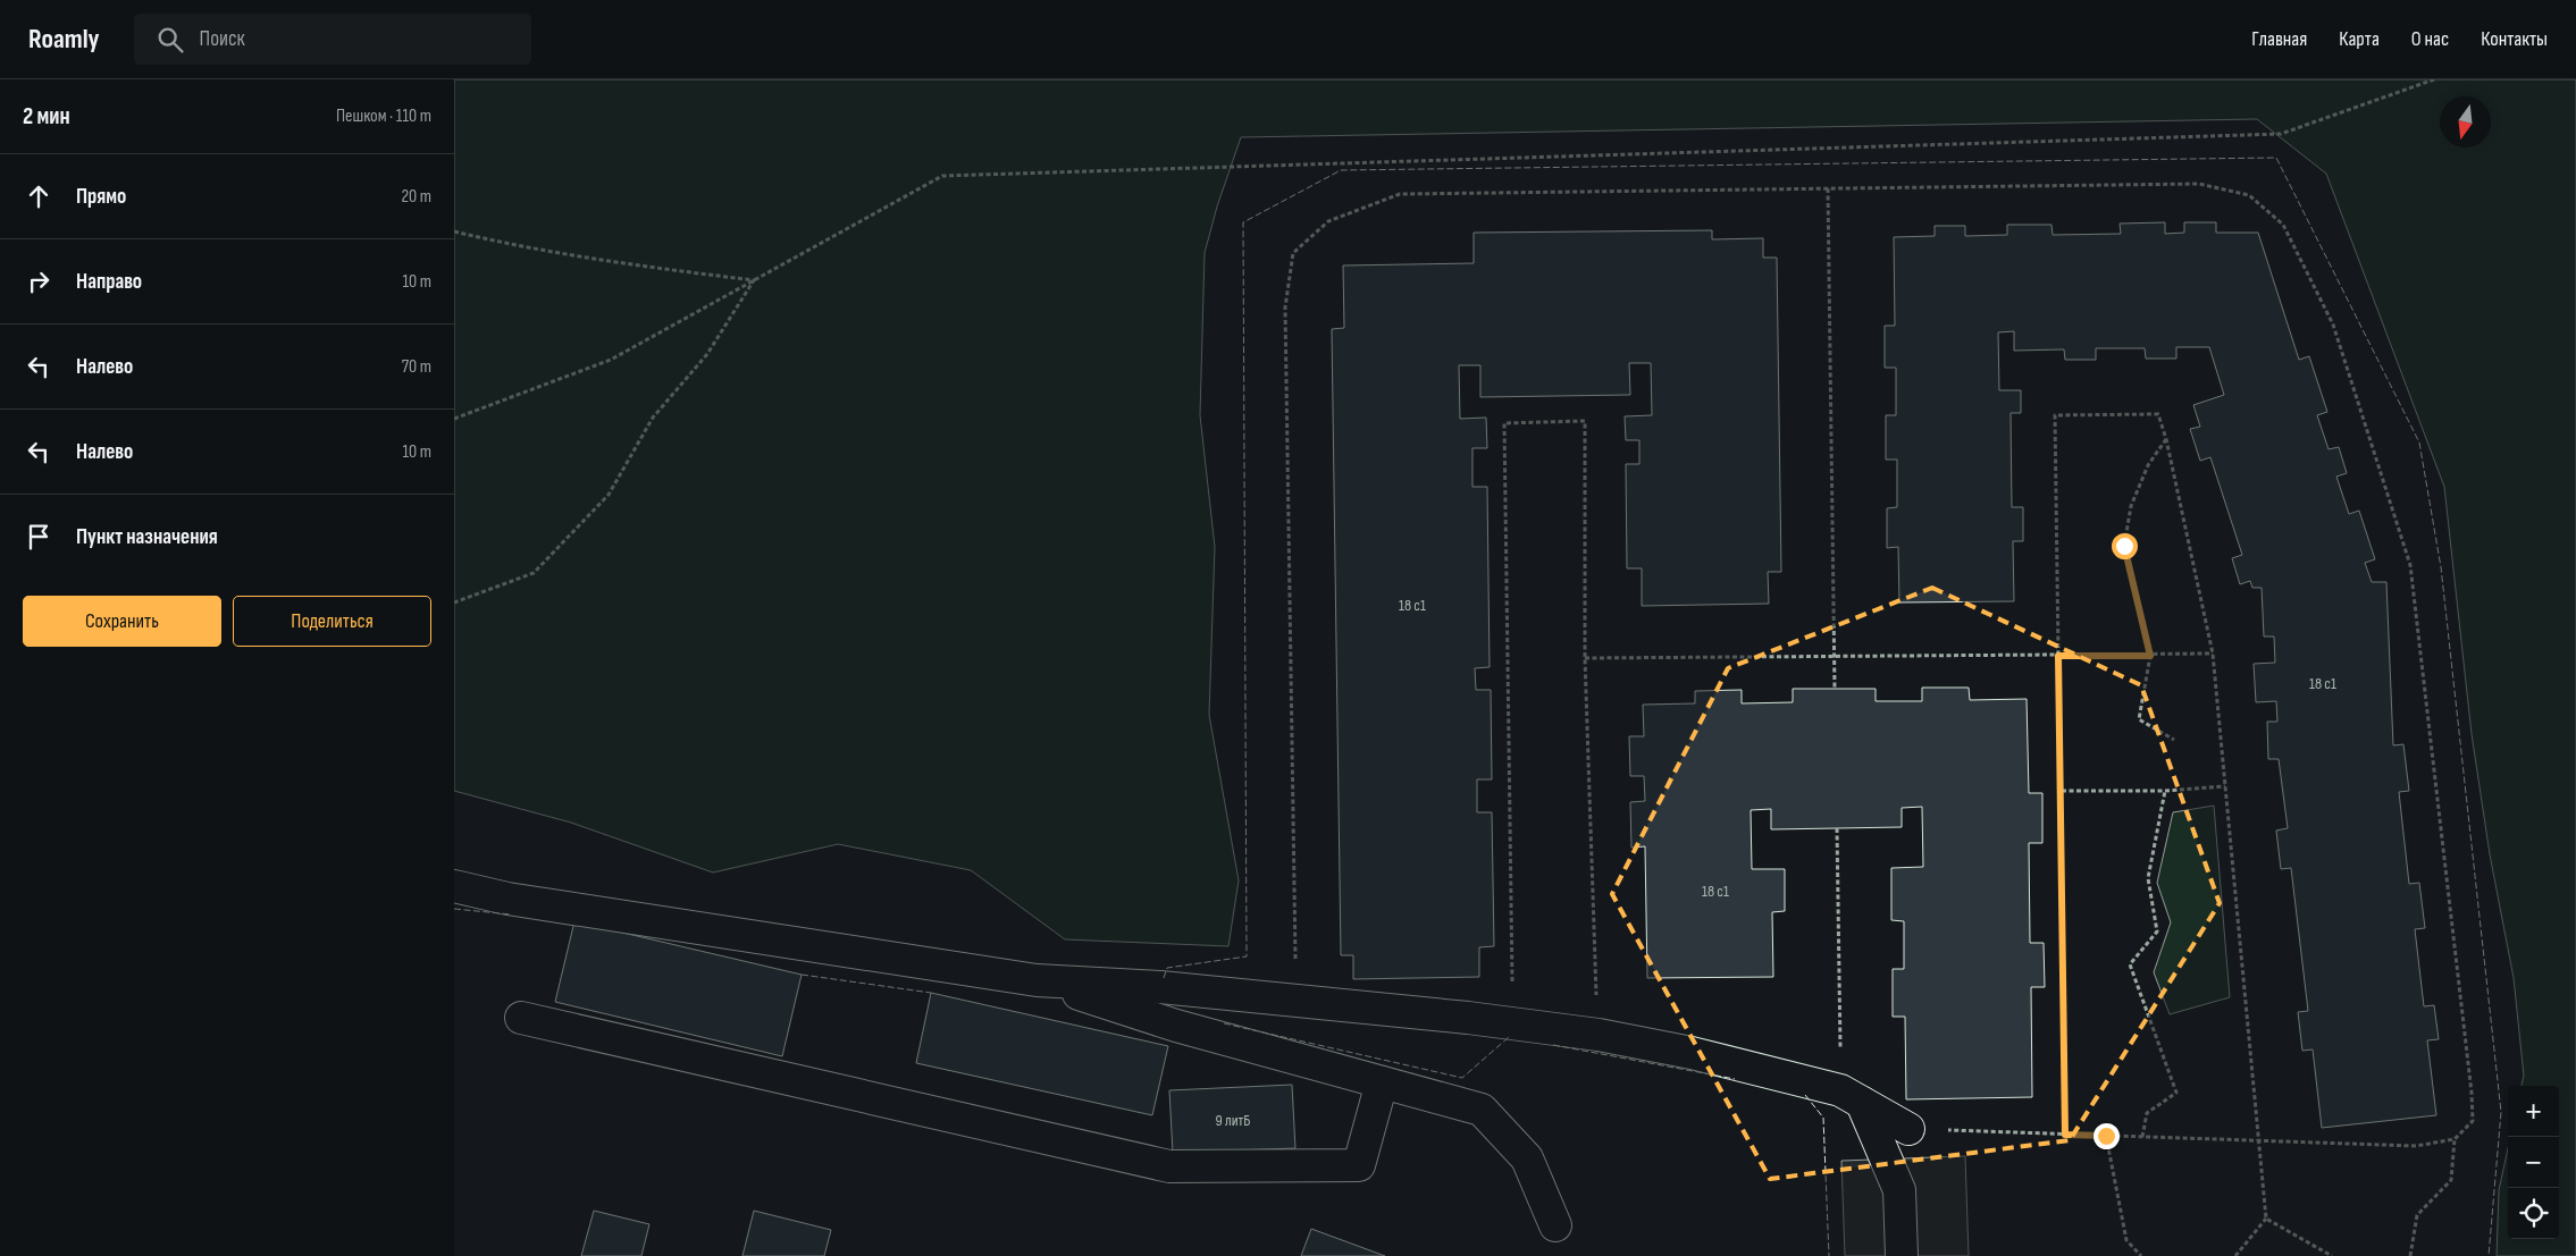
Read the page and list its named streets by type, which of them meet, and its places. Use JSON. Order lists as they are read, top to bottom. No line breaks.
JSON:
{"house_numbers":["18 с1","18 с1","18 с1","9 литБ"],"north":"bottom","page":{"header":"Roamly","search":"Поиск","nav":["Главная","Карта","О нас","Контакты"],"heading":["2 мин","Пешком · 110 m"],"list":[["Прямо","20 m"],["Направо","10 m"],["Налево","70 m"],["Налево","10 m"],"Пункт назначения"],"buttons":["Сохранить","Поделиться"],"map_buttons":["+","−"]}}
